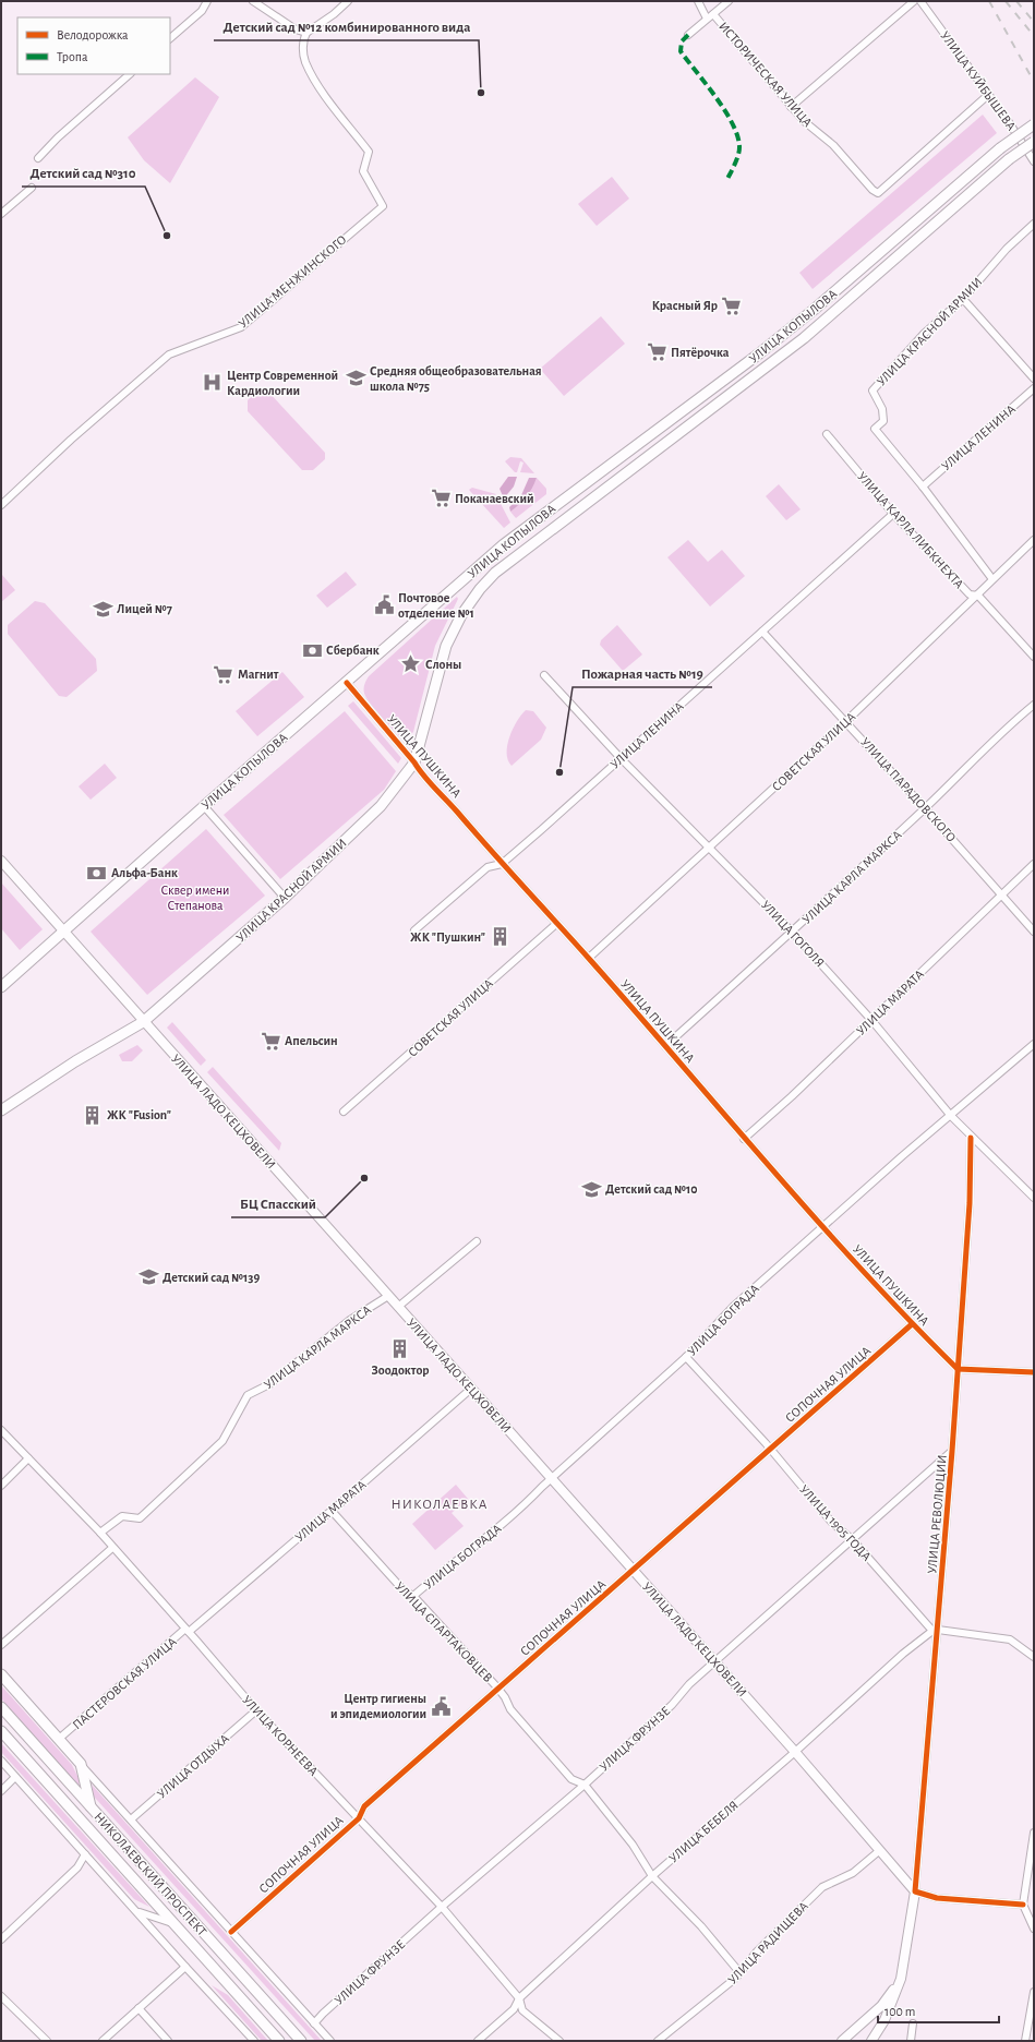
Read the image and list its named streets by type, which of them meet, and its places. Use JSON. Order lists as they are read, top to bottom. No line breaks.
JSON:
{"streets":{"main road":["УЛИЦА КОПЫЛОВА","УЛИЦА КРАСНОЙ АРМИИ","УЛИЦА ЛАДО КЕЦХОВЕЛИ","УЛИЦА РЕВОЛЮЦИИ","НИКОЛАЕВСКИЙ ПРОСПЕКТ"],"street":["ИСТОРИЧЕСКАЯ УЛИЦА","УЛИЦА КУЙБЫШЕВА","УЛИЦА МЕНЖИНСКОГО","УЛИЦА ЛЕНИНА","УЛИЦА КАРЛА ЛИБКНЕХТА","СОВЕТСКАЯ УЛИЦА","УЛИЦА ПУШКИНА","УЛИЦА ПАРАДОВСКОГО","УЛИЦА КАРЛА МАРКСА","УЛИЦА ГОГОЛЯ","УЛИЦА МАРАТА","УЛИЦА БОГРАДА","СОПОЧНАЯ УЛИЦА","УЛИЦА 1905 ГОДА","УЛИЦА СПАРТАКОВЦЕВ","ПАСТЕРОВСКАЯ УЛИЦА","УЛИЦА КОРНЕЕВА","УЛИЦА ФРУНЗЕ","УЛИЦА ОТДЫХА","УЛИЦА БЕБЕЛЯ","УЛИЦА РАДИЩЕВА"]},"crossings":[["ИСТОРИЧЕСКАЯ УЛИЦА","УЛИЦА КУЙБЫШЕВА"],["УЛИЦА КОПЫЛОВА","УЛИЦА КРАСНОЙ АРМИИ"],["УЛИЦА КОПЫЛОВА","УЛИЦА ПУШКИНА"],["УЛИЦА КОПЫЛОВА","УЛИЦА ЛАДО КЕЦХОВЕЛИ"],["УЛИЦА КРАСНОЙ АРМИИ","УЛИЦА ЛЕНИНА"],["УЛИЦА КРАСНОЙ АРМИИ","УЛИЦА ПУШКИНА"],["УЛИЦА КРАСНОЙ АРМИИ","УЛИЦА ЛАДО КЕЦХОВЕЛИ"],["УЛИЦА ЛЕНИНА","УЛИЦА КАРЛА ЛИБКНЕХТА"],["УЛИЦА ЛЕНИНА","УЛИЦА ПУШКИНА"],["УЛИЦА ЛЕНИНА","УЛИЦА ПАРАДОВСКОГО"],["УЛИЦА ЛЕНИНА","УЛИЦА ГОГОЛЯ"],["УЛИЦА КАРЛА ЛИБКНЕХТА","СОВЕТСКАЯ УЛИЦА"],["СОВЕТСКАЯ УЛИЦА","УЛИЦА ПУШКИНА"],["СОВЕТСКАЯ УЛИЦА","УЛИЦА ПАРАДОВСКОГО"],["СОВЕТСКАЯ УЛИЦА","УЛИЦА ГОГОЛЯ"],["УЛИЦА ПУШКИНА","УЛИЦА КАРЛА МАРКСА"],["УЛИЦА ПУШКИНА","УЛИЦА МАРАТА"],["УЛИЦА ПУШКИНА","УЛИЦА БОГРАДА"],["УЛИЦА ПУШКИНА","СОПОЧНАЯ УЛИЦА"],["УЛИЦА ПУШКИНА","УЛИЦА РЕВОЛЮЦИИ"],["УЛИЦА ПАРАДОВСКОГО","УЛИЦА КАРЛА МАРКСА"],["УЛИЦА ПАРАДОВСКОГО","УЛИЦА МАРАТА"],["УЛИЦА КАРЛА МАРКСА","УЛИЦА ГОГОЛЯ"],["УЛИЦА КАРЛА МАРКСА","УЛИЦА ЛАДО КЕЦХОВЕЛИ"],["УЛИЦА КАРЛА МАРКСА","УЛИЦА КОРНЕЕВА"],["УЛИЦА ГОГОЛЯ","УЛИЦА МАРАТА"],["УЛИЦА ГОГОЛЯ","УЛИЦА БОГРАДА"],["УЛИЦА ГОГОЛЯ","УЛИЦА РЕВОЛЮЦИИ"],["УЛИЦА МАРАТА","УЛИЦА ЛАДО КЕЦХОВЕЛИ"],["УЛИЦА МАРАТА","УЛИЦА СПАРТАКОВЦЕВ"],["УЛИЦА МАРАТА","ПАСТЕРОВСКАЯ УЛИЦА"],["УЛИЦА МАРАТА","УЛИЦА КОРНЕЕВА"],["УЛИЦА ЛАДО КЕЦХОВЕЛИ","УЛИЦА БОГРАДА"],["УЛИЦА ЛАДО КЕЦХОВЕЛИ","СОПОЧНАЯ УЛИЦА"],["УЛИЦА ЛАДО КЕЦХОВЕЛИ","УЛИЦА РЕВОЛЮЦИИ"],["УЛИЦА ЛАДО КЕЦХОВЕЛИ","УЛИЦА ФРУНЗЕ"],["УЛИЦА ЛАДО КЕЦХОВЕЛИ","УЛИЦА БЕБЕЛЯ"],["УЛИЦА ЛАДО КЕЦХОВЕЛИ","УЛИЦА РАДИЩЕВА"],["УЛИЦА БОГРАДА","УЛИЦА 1905 ГОДА"],["УЛИЦА БОГРАДА","УЛИЦА СПАРТАКОВЦЕВ"],["СОПОЧНАЯ УЛИЦА","УЛИЦА 1905 ГОДА"],["СОПОЧНАЯ УЛИЦА","УЛИЦА СПАРТАКОВЦЕВ"],["СОПОЧНАЯ УЛИЦА","УЛИЦА КОРНЕЕВА"],["УЛИЦА РЕВОЛЮЦИИ","УЛИЦА 1905 ГОДА"],["УЛИЦА РЕВОЛЮЦИИ","УЛИЦА ФРУНЗЕ"],["УЛИЦА РЕВОЛЮЦИИ","УЛИЦА БЕБЕЛЯ"],["УЛИЦА 1905 ГОДА","УЛИЦА ФРУНЗЕ"],["УЛИЦА 1905 ГОДА","УЛИЦА БЕБЕЛЯ"],["УЛИЦА СПАРТАКОВЦЕВ","УЛИЦА ФРУНЗЕ"],["УЛИЦА СПАРТАКОВЦЕВ","УЛИЦА БЕБЕЛЯ"],["УЛИЦА СПАРТАКОВЦЕВ","УЛИЦА РАДИЩЕВА"],["ПАСТЕРОВСКАЯ УЛИЦА","УЛИЦА КОРНЕЕВА"],["УЛИЦА КОРНЕЕВА","УЛИЦА ФРУНЗЕ"],["УЛИЦА КОРНЕЕВА","УЛИЦА ОТДЫХА"],["УЛИЦА КОРНЕЕВА","УЛИЦА БЕБЕЛЯ"]],"districts":["НИКОЛАЕВКА"],"parks":["Сквер имени Степанова"],"places":{"other":["Детский сад №12 комбинированного вида","Детский сад №310","Пожарная часть №19","БЦ Спасский"],"supermarket":["Красный Яр","Пятёрочка","Поканаевский","Магнит","Апельсин"],"school or university":["Средняя общеобразовательная школа №75","Лицей №7","Детский сад №10","Детский сад №139"],"hospital":["Центр Современной Кардиологии"],"public building":["Почтовое отделение №1","Центр гигиены и эпидемиологии"],"bank":["Сбербанк","Альфа-Банк"],"place":["Слоны"],"building":["ЖК \"Пушкин\"","ЖК \"Fusion\"","Зоодоктор"]},"legend":["Велодорожка","Тропа"],"scale_bar":"100 m"}
